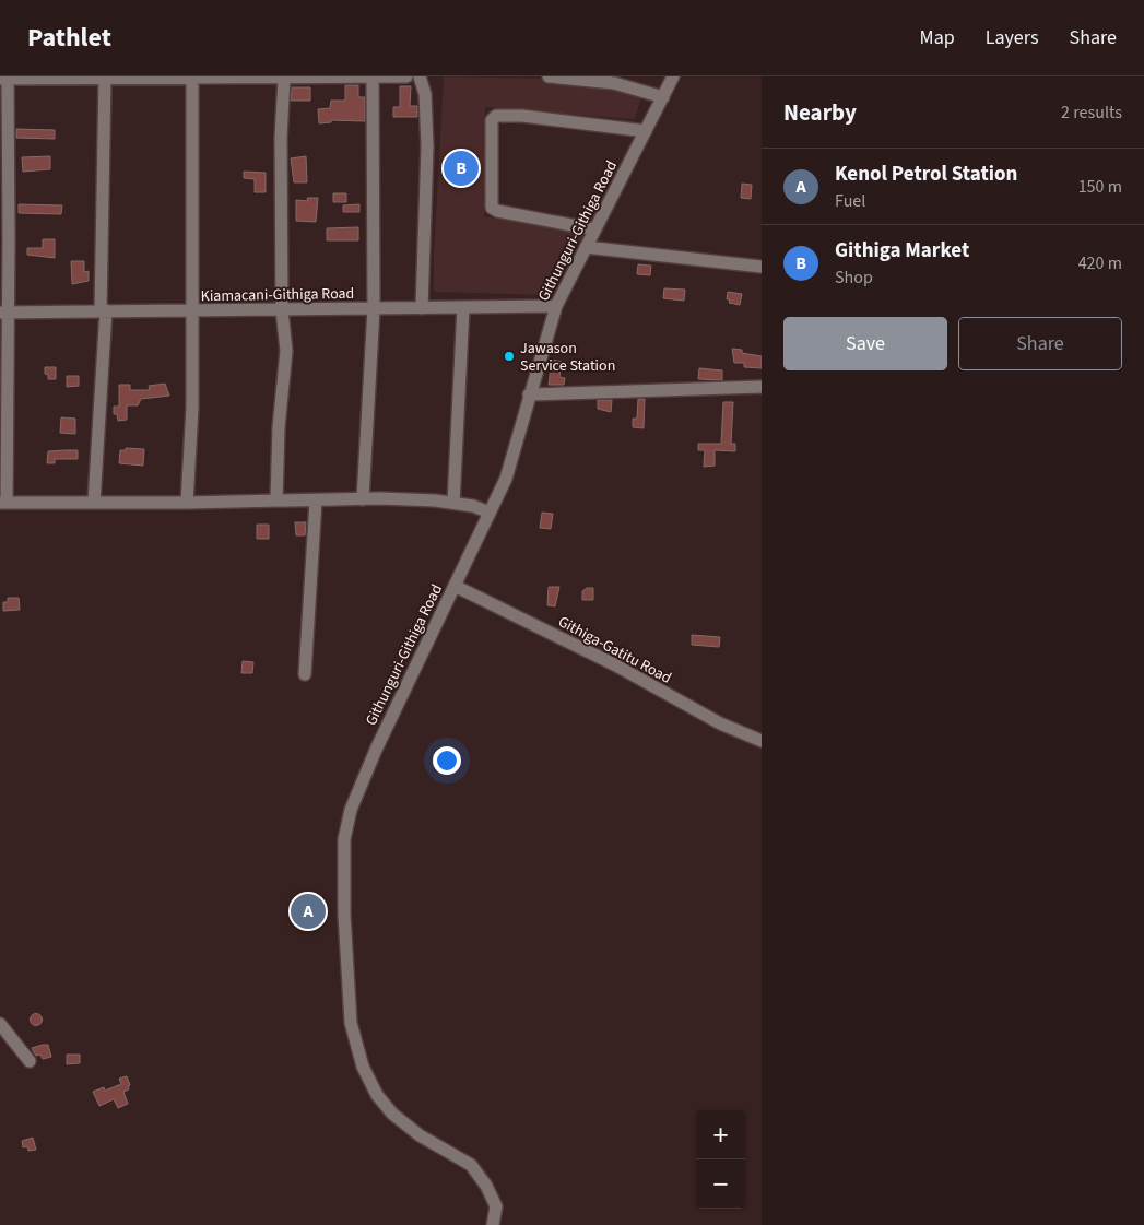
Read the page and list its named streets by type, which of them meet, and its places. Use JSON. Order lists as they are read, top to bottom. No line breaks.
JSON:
{"streets":{"street":["Githunguri-Githiga Road","Kiamacani-Githiga Road","Githiga-Gatitu Road"]},"crossings":[["Githunguri-Githiga Road","Kiamacani-Githiga Road"],["Githunguri-Githiga Road","Githiga-Gatitu Road"]],"places":["Jawason Service Station"],"page":{"header":"Pathlet","nav":["Map","Layers","Share"],"heading":["Nearby","2 results"],"list":[{"mark":"A","name":"Kenol Petrol Station","note":"Fuel","value":"150 m"},{"mark":"B","name":"Githiga Market","note":"Shop","value":"420 m"}],"pins":["B","A"],"buttons":["Save","Share"],"map_buttons":["+","−"]}}
